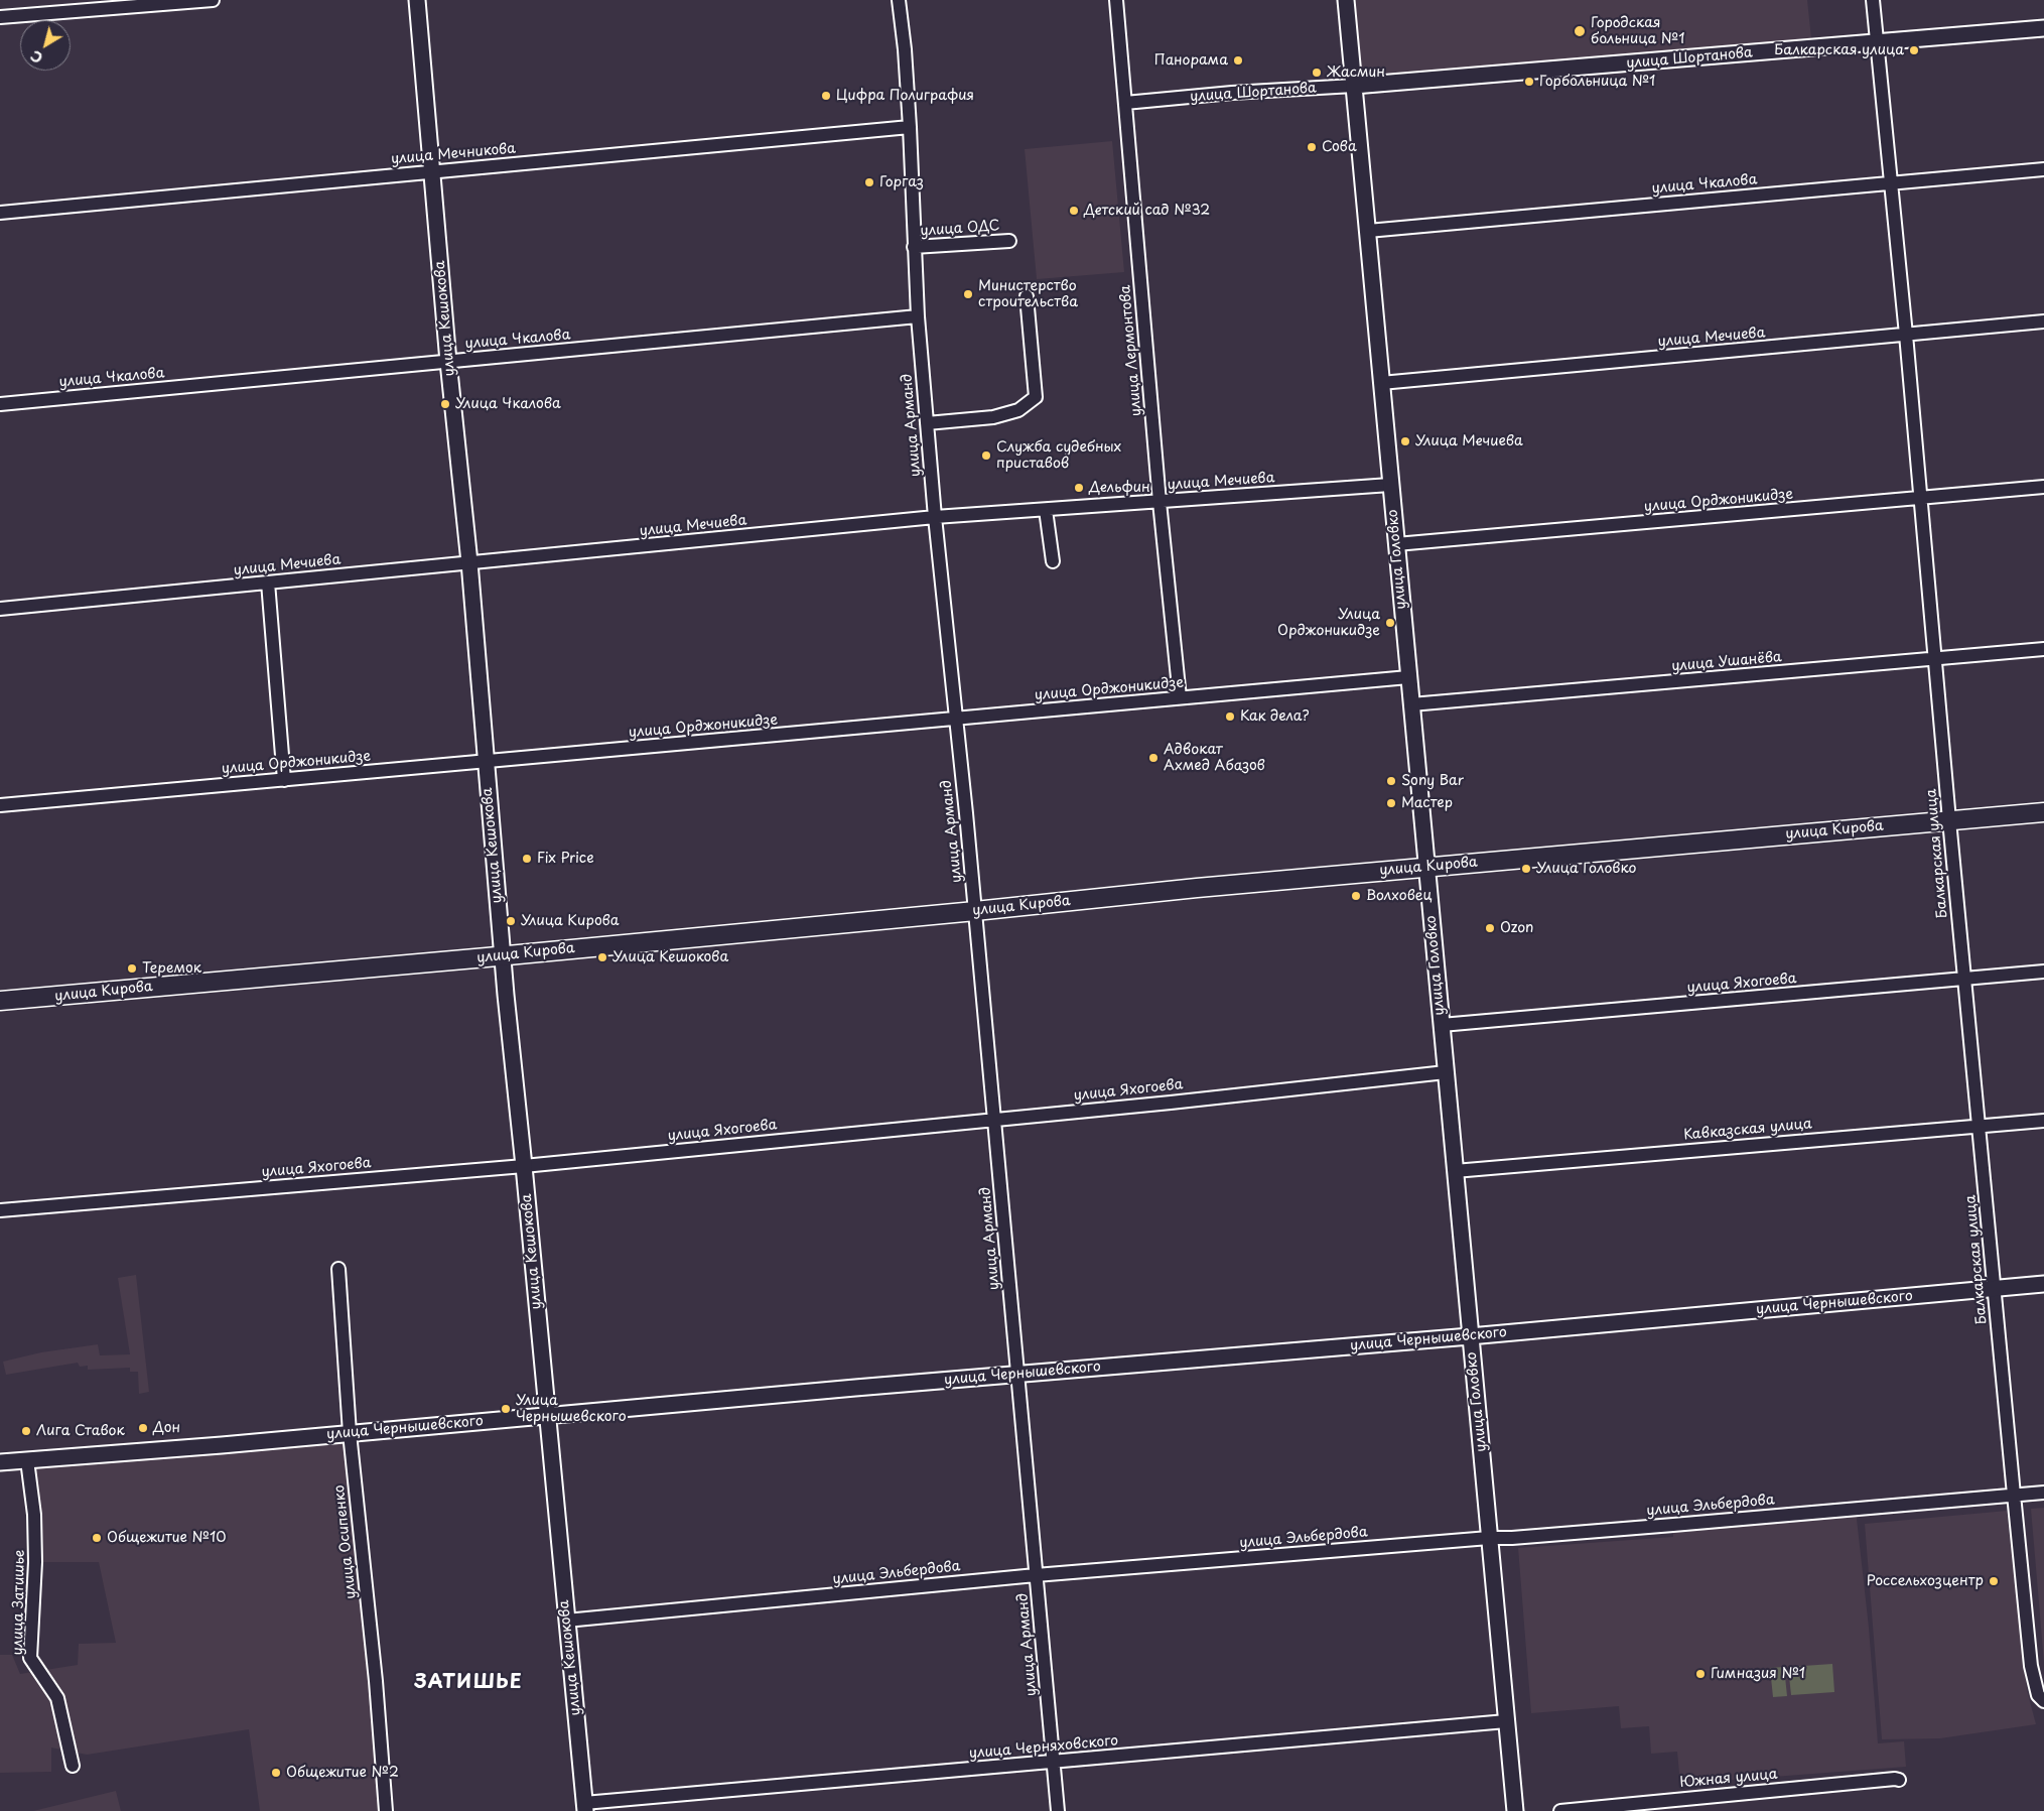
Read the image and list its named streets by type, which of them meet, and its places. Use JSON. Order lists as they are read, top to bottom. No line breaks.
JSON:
{"streets":{"main road":["улица Кирова"],"street":["улица Шортанова","улица Мечникова","улица Чкалова","улица ОДС","улица Кешокова","улица Мечиева","улица Лермонтова","улица Арманд","улица Орджоникидзе","улица Головко","улица Ушанёва","Балкарская улица","улица Яхогоева","Кавказская улица","улица Чернышевского","улица Эльбердова","улица Осипенко","улица Затишье","улица Черняховского","Южная улица"]},"crossings":[["улица Шортанова","улица Лермонтова"],["улица Шортанова","улица Головко"],["улица Шортанова","Балкарская улица"],["улица Мечникова","улица Кешокова"],["улица Мечникова","улица Арманд"],["улица Чкалова","улица Кешокова"],["улица Чкалова","улица Арманд"],["улица Чкалова","улица Головко"],["улица Чкалова","Балкарская улица"],["улица ОДС","улица Арманд"],["улица Кешокова","улица Мечиева"],["улица Кешокова","улица Орджоникидзе"],["улица Кешокова","улица Кирова"],["улица Кешокова","улица Яхогоева"],["улица Кешокова","улица Чернышевского"],["улица Кешокова","улица Эльбердова"],["улица Кешокова","улица Черняховского"],["улица Мечиева","улица Лермонтова"],["улица Мечиева","улица Арманд"],["улица Мечиева","улица Головко"],["улица Мечиева","Балкарская улица"],["улица Лермонтова","улица Орджоникидзе"],["улица Арманд","улица Орджоникидзе"],["улица Арманд","улица Кирова"],["улица Арманд","улица Яхогоева"],["улица Арманд","улица Чернышевского"],["улица Арманд","улица Эльбердова"],["улица Арманд","улица Черняховского"],["улица Орджоникидзе","улица Головко"],["улица Орджоникидзе","Балкарская улица"],["улица Головко","улица Ушанёва"],["улица Головко","улица Кирова"],["улица Головко","улица Яхогоева"],["улица Головко","Кавказская улица"],["улица Головко","улица Чернышевского"],["улица Головко","улица Эльбердова"],["улица Головко","улица Черняховского"],["улица Ушанёва","Балкарская улица"],["улица Кирова","Балкарская улица"],["Балкарская улица","улица Яхогоева"],["Балкарская улица","Кавказская улица"],["Балкарская улица","улица Чернышевского"],["Балкарская улица","улица Эльбердова"],["улица Чернышевского","улица Осипенко"],["улица Чернышевского","улица Затишье"]],"districts":["ЗАТИШЬЕ"],"places":["Городская больница №1","Балкарская улица","Панорама","Жасмин","Горбольница №1","Цифра Полиграфия","Сова","Горгаз","Детский сад №32","Министерство строительства","Улица Чкалова","Улица Мечиева","Служба судебных приставов","Дельфин","Улица Орджоникидзе","Как дела?","Адвокат Ахмед Абазов","Sony Bar","Мастер","Fix Price","Улица Головко","Волховец","Улица Кирова","Ozon","Улица Кешокова","Теремок","Улица Чернышевского","Дон","Лига Ставок","Общежитие №10","Россельхозцентр","Гимназия №1","Общежитие №2"],"north":"bottom left"}
